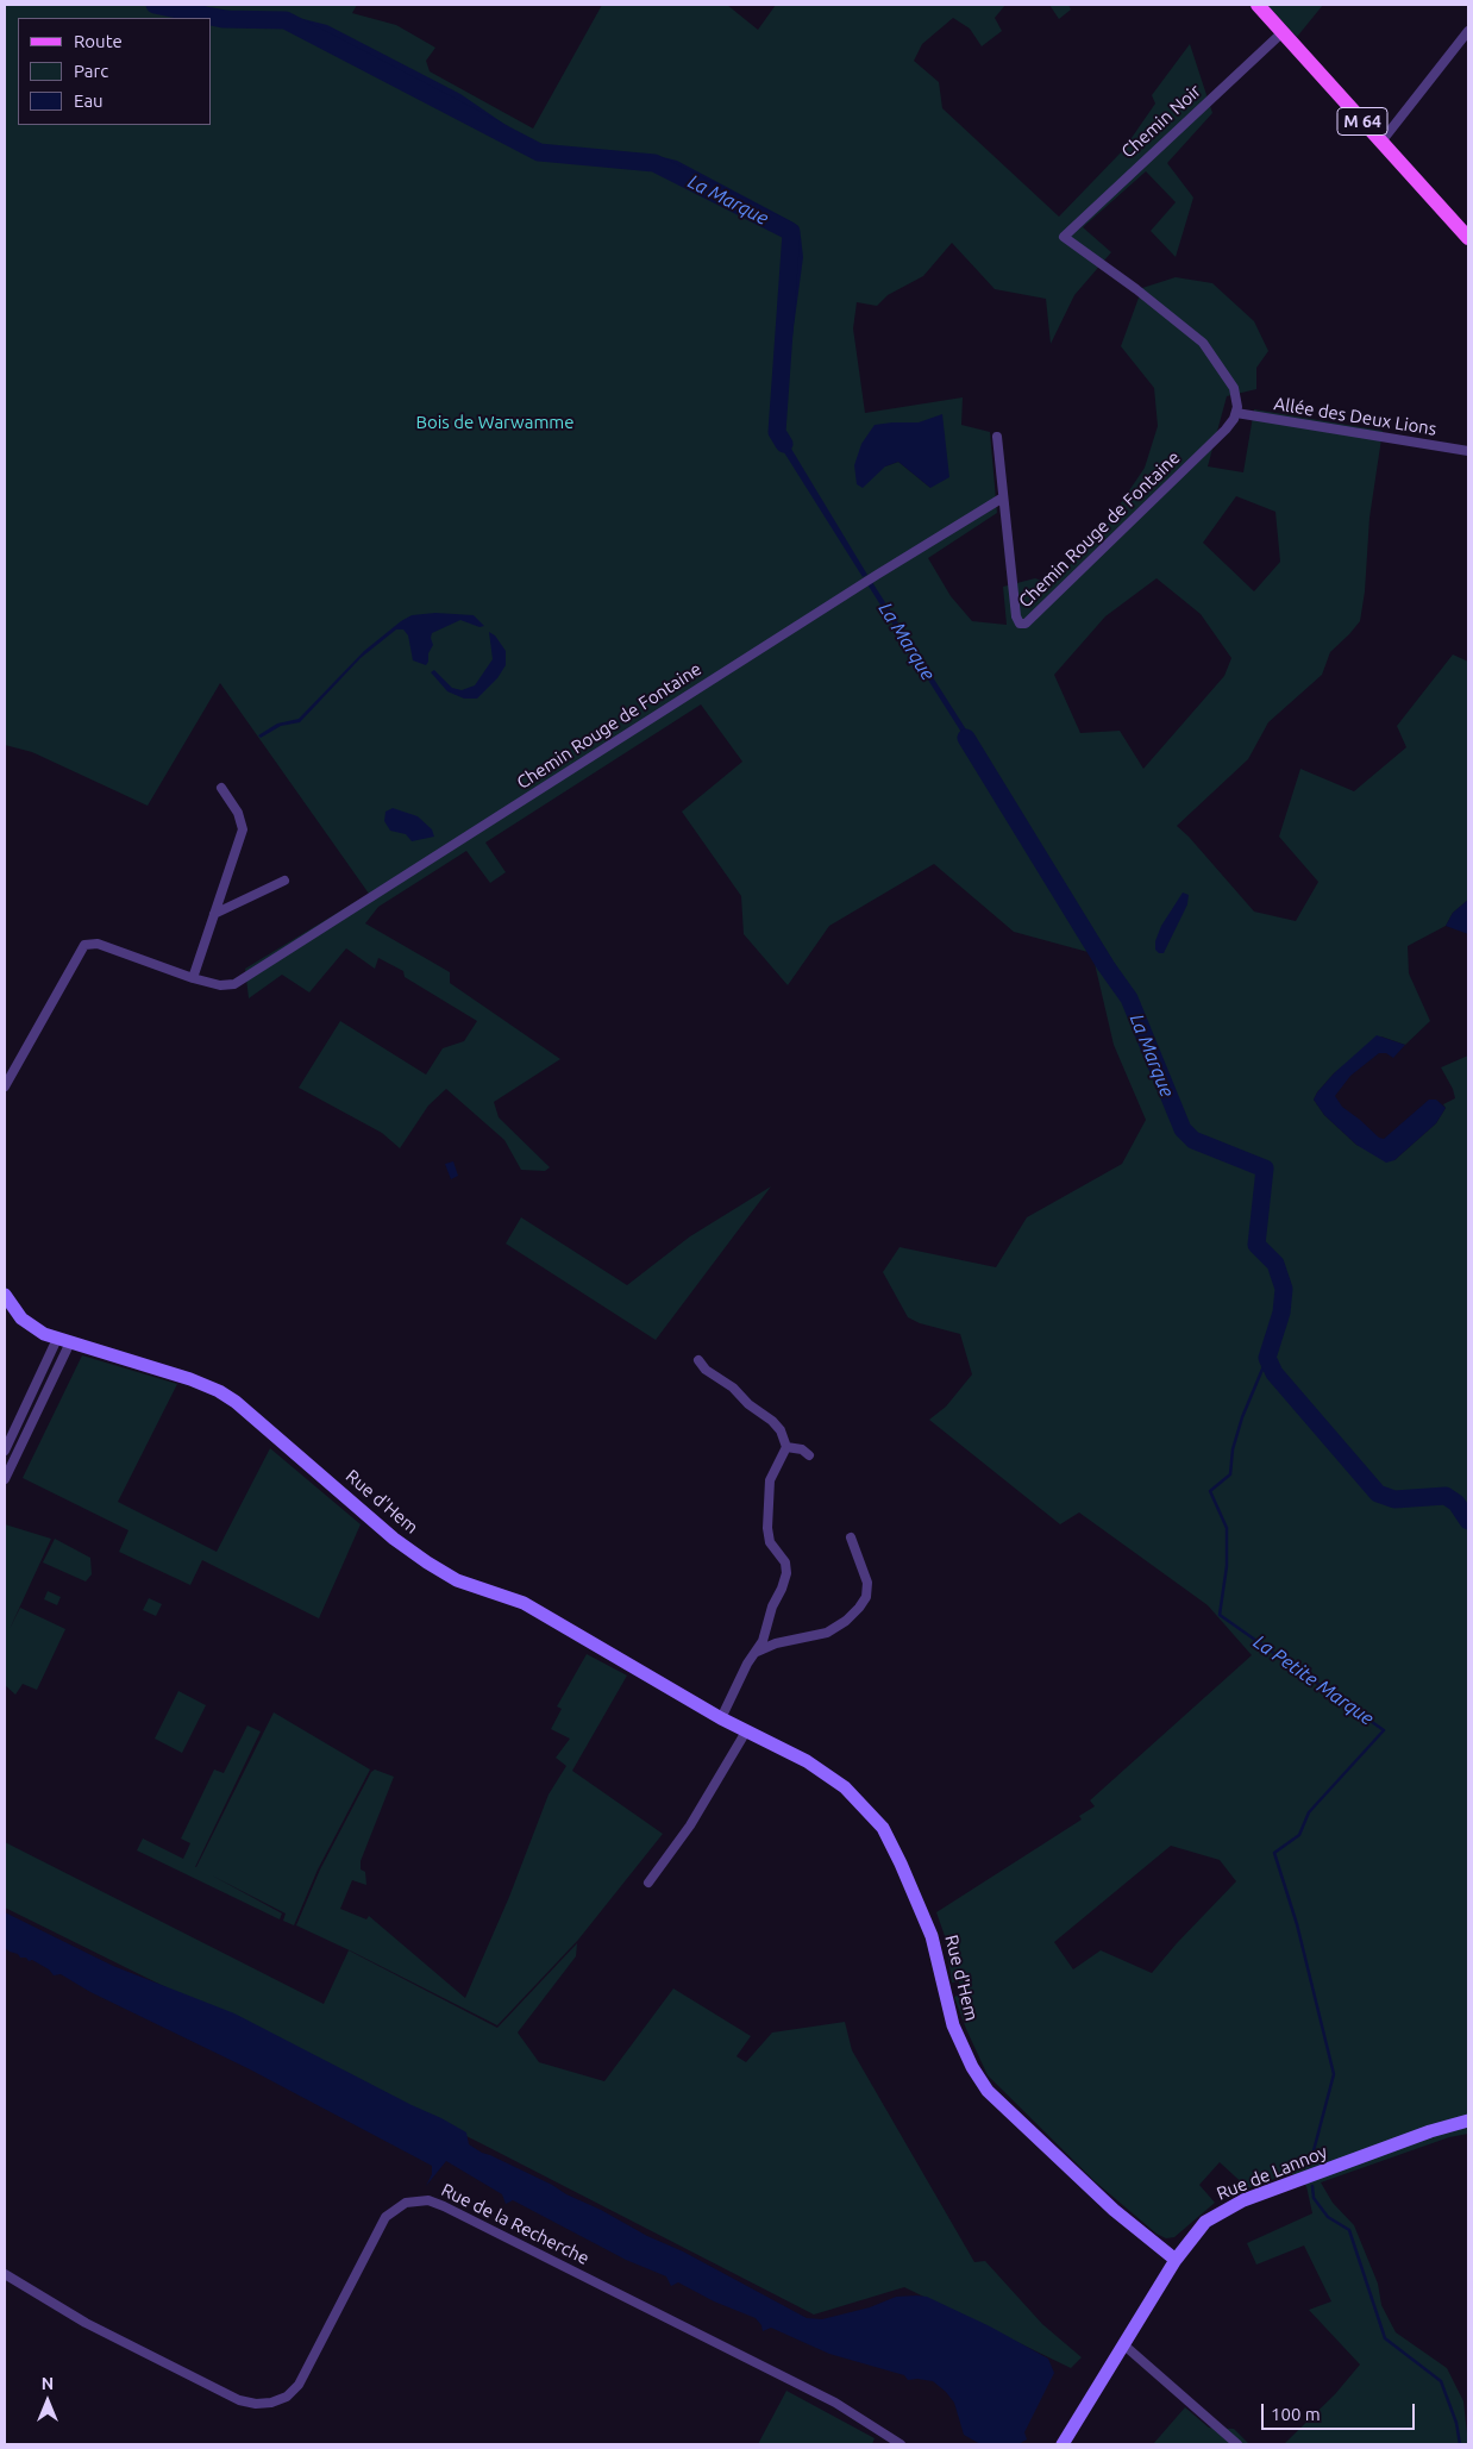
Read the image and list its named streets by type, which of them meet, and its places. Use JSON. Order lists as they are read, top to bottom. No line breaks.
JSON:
{"streets":{"main road":["M 64"],"street":["Chemin Noir","Allée des Deux Lions","Chemin Rouge de Fontaine","Rue d'Hem","Rue de Lannoy","Rue de la Recherche"]},"crossings":[["Chemin Noir","M 64"],["Chemin Noir","Allée des Deux Lions"],["Chemin Noir","Chemin Rouge de Fontaine"],["Allée des Deux Lions","Chemin Rouge de Fontaine"],["Rue d'Hem","Rue de Lannoy"]],"water":["La Marque","La Petite Marque"],"parks":["Bois de Warwamme"],"legend":["Route","Parc","Eau"],"scale_bar":"100 m","north":"top"}
